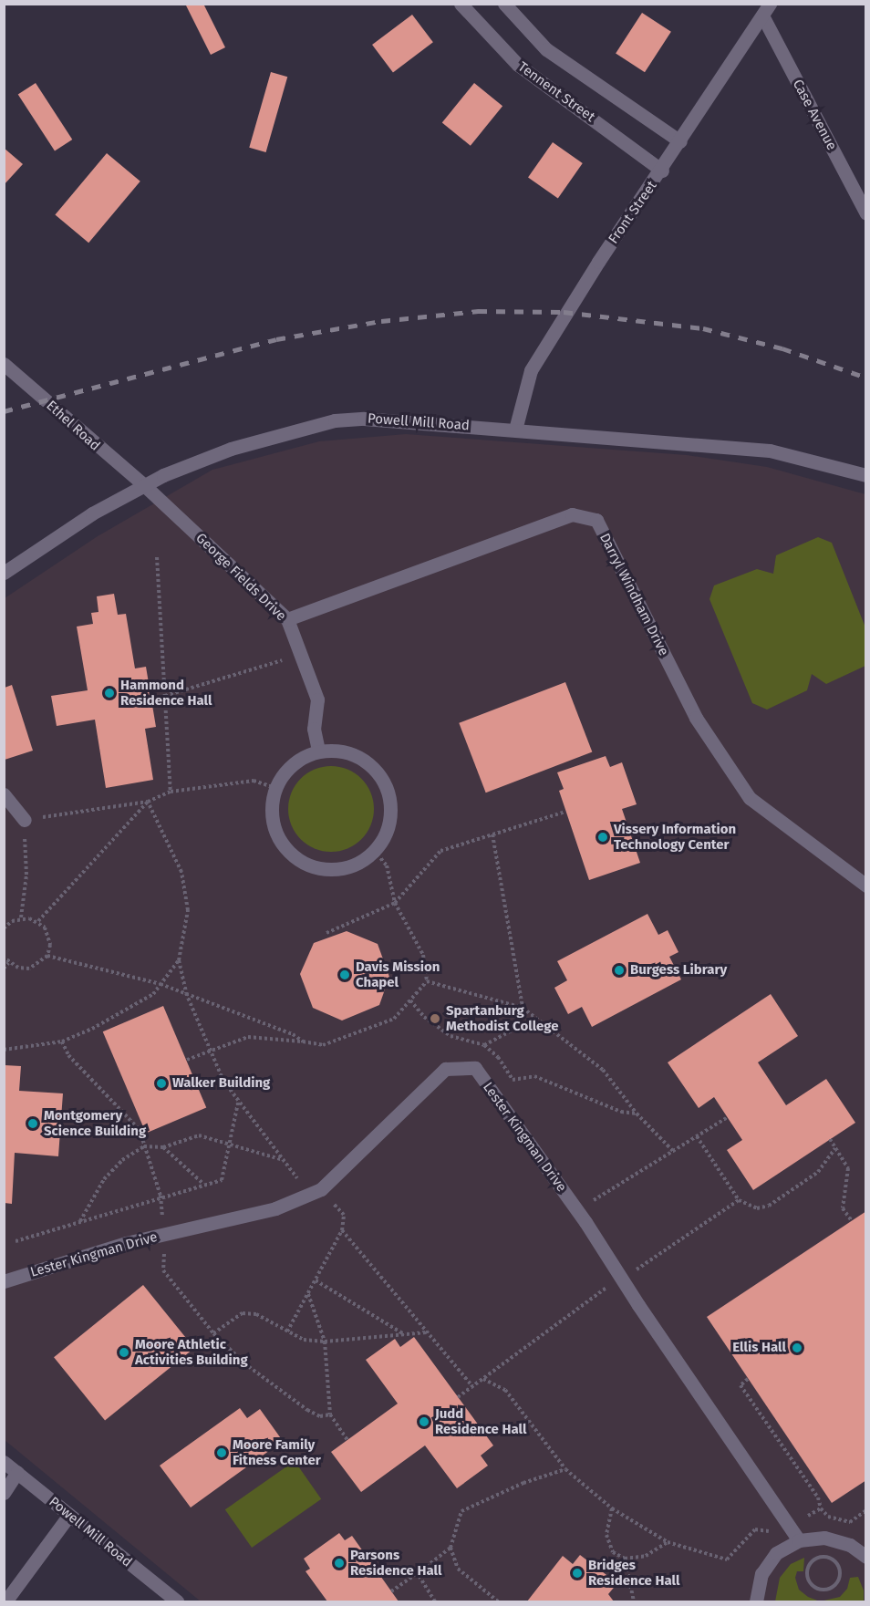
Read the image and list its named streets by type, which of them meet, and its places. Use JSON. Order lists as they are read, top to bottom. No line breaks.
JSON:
{"streets":{"street":["Tennent Street","Case Avenue","Front Street","Powell Mill Road","Ethel Road","George Fields Drive","Darryl Windham Drive","Lester Kingman Drive"]},"crossings":[["Tennent Street","Front Street"],["Case Avenue","Front Street"],["Front Street","Powell Mill Road"],["Powell Mill Road","Ethel Road"],["Powell Mill Road","George Fields Drive"],["Ethel Road","George Fields Drive"],["George Fields Drive","Darryl Windham Drive"]],"places":["Hammond Residence Hall","Vissery Information Technology Center","Burgess Library","Davis Mission Chapel","Spartanburg Methodist College","Walker Building","Montgomery Science Building","Ellis Hall","Moore Athletic Activities Building","Judd Residence Hall","Moore Family Fitness Center","Parsons Residence Hall","Bridges Residence Hall"]}
